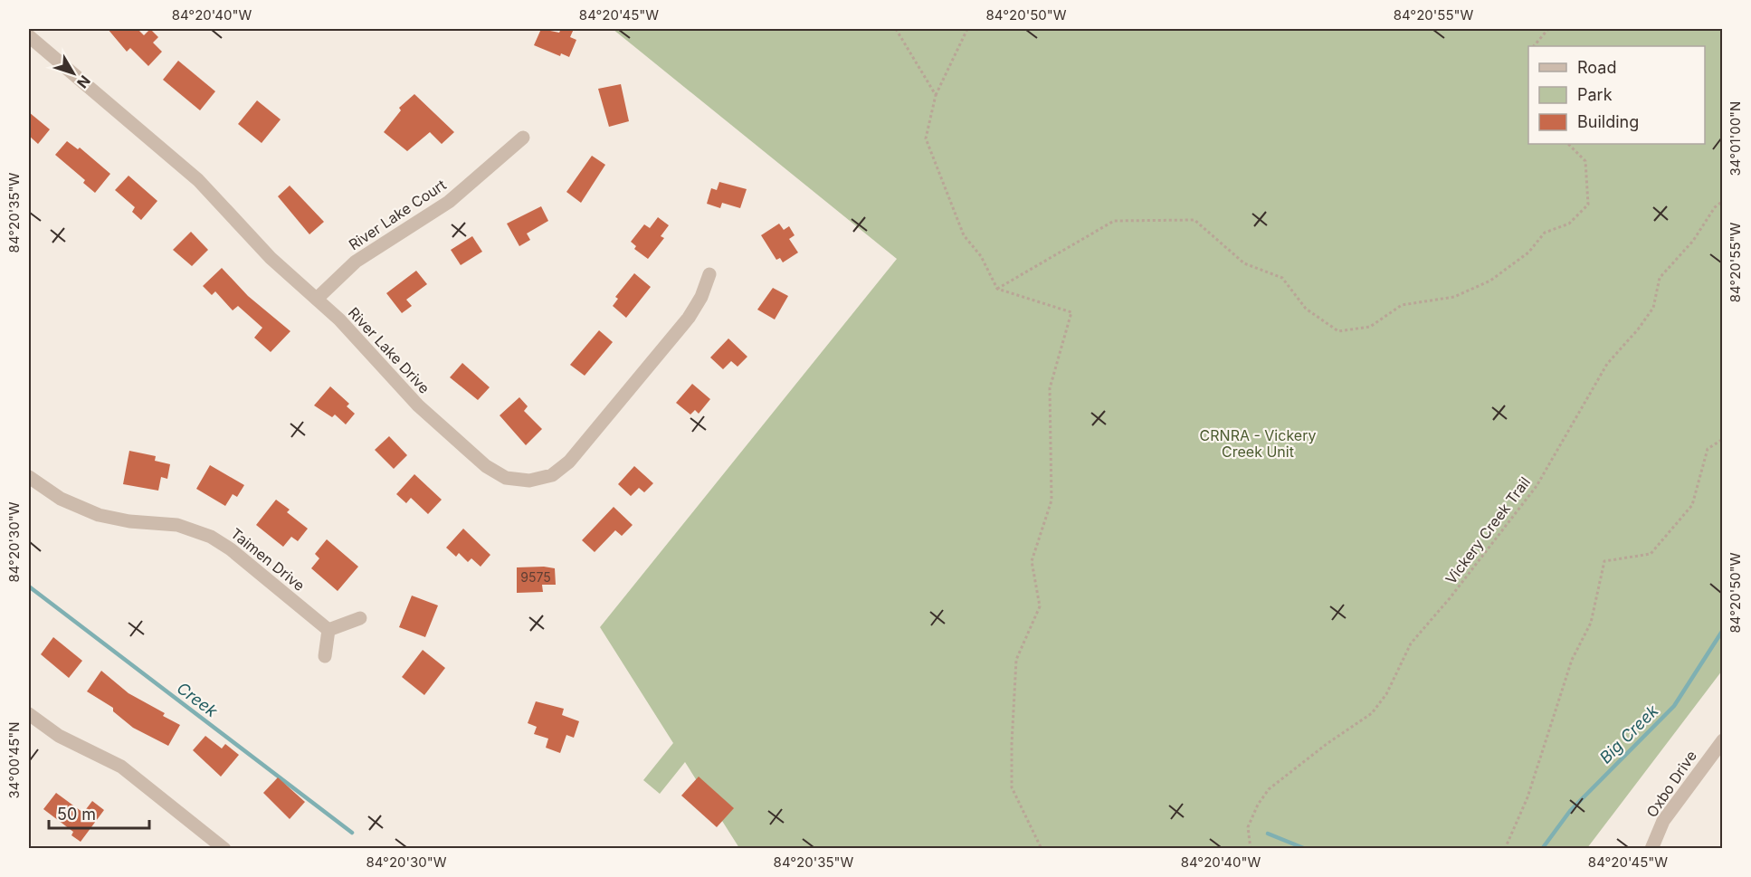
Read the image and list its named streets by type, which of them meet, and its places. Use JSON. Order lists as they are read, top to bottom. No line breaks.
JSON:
{"streets":{"street":["River Lake Court","River Lake Drive","Taimen Drive","Oxbo Drive"],"path":["Vickery Creek Trail"]},"crossings":[["River Lake Court","River Lake Drive"]],"water":["Creek","Big Creek"],"parks":["CRNRA - Vickery Creek Unit"],"house_numbers":["9575"],"legend":["Road","Park","Building"],"scale_bar":"50 m","north":"bottom right","coordinates":["84°20'40\"W","84°20'45\"W","84°20'50\"W","84°20'55\"W","34°01'00\"N","84°20'35\"W","84°20'30\"W","34°00'45\"N"]}
